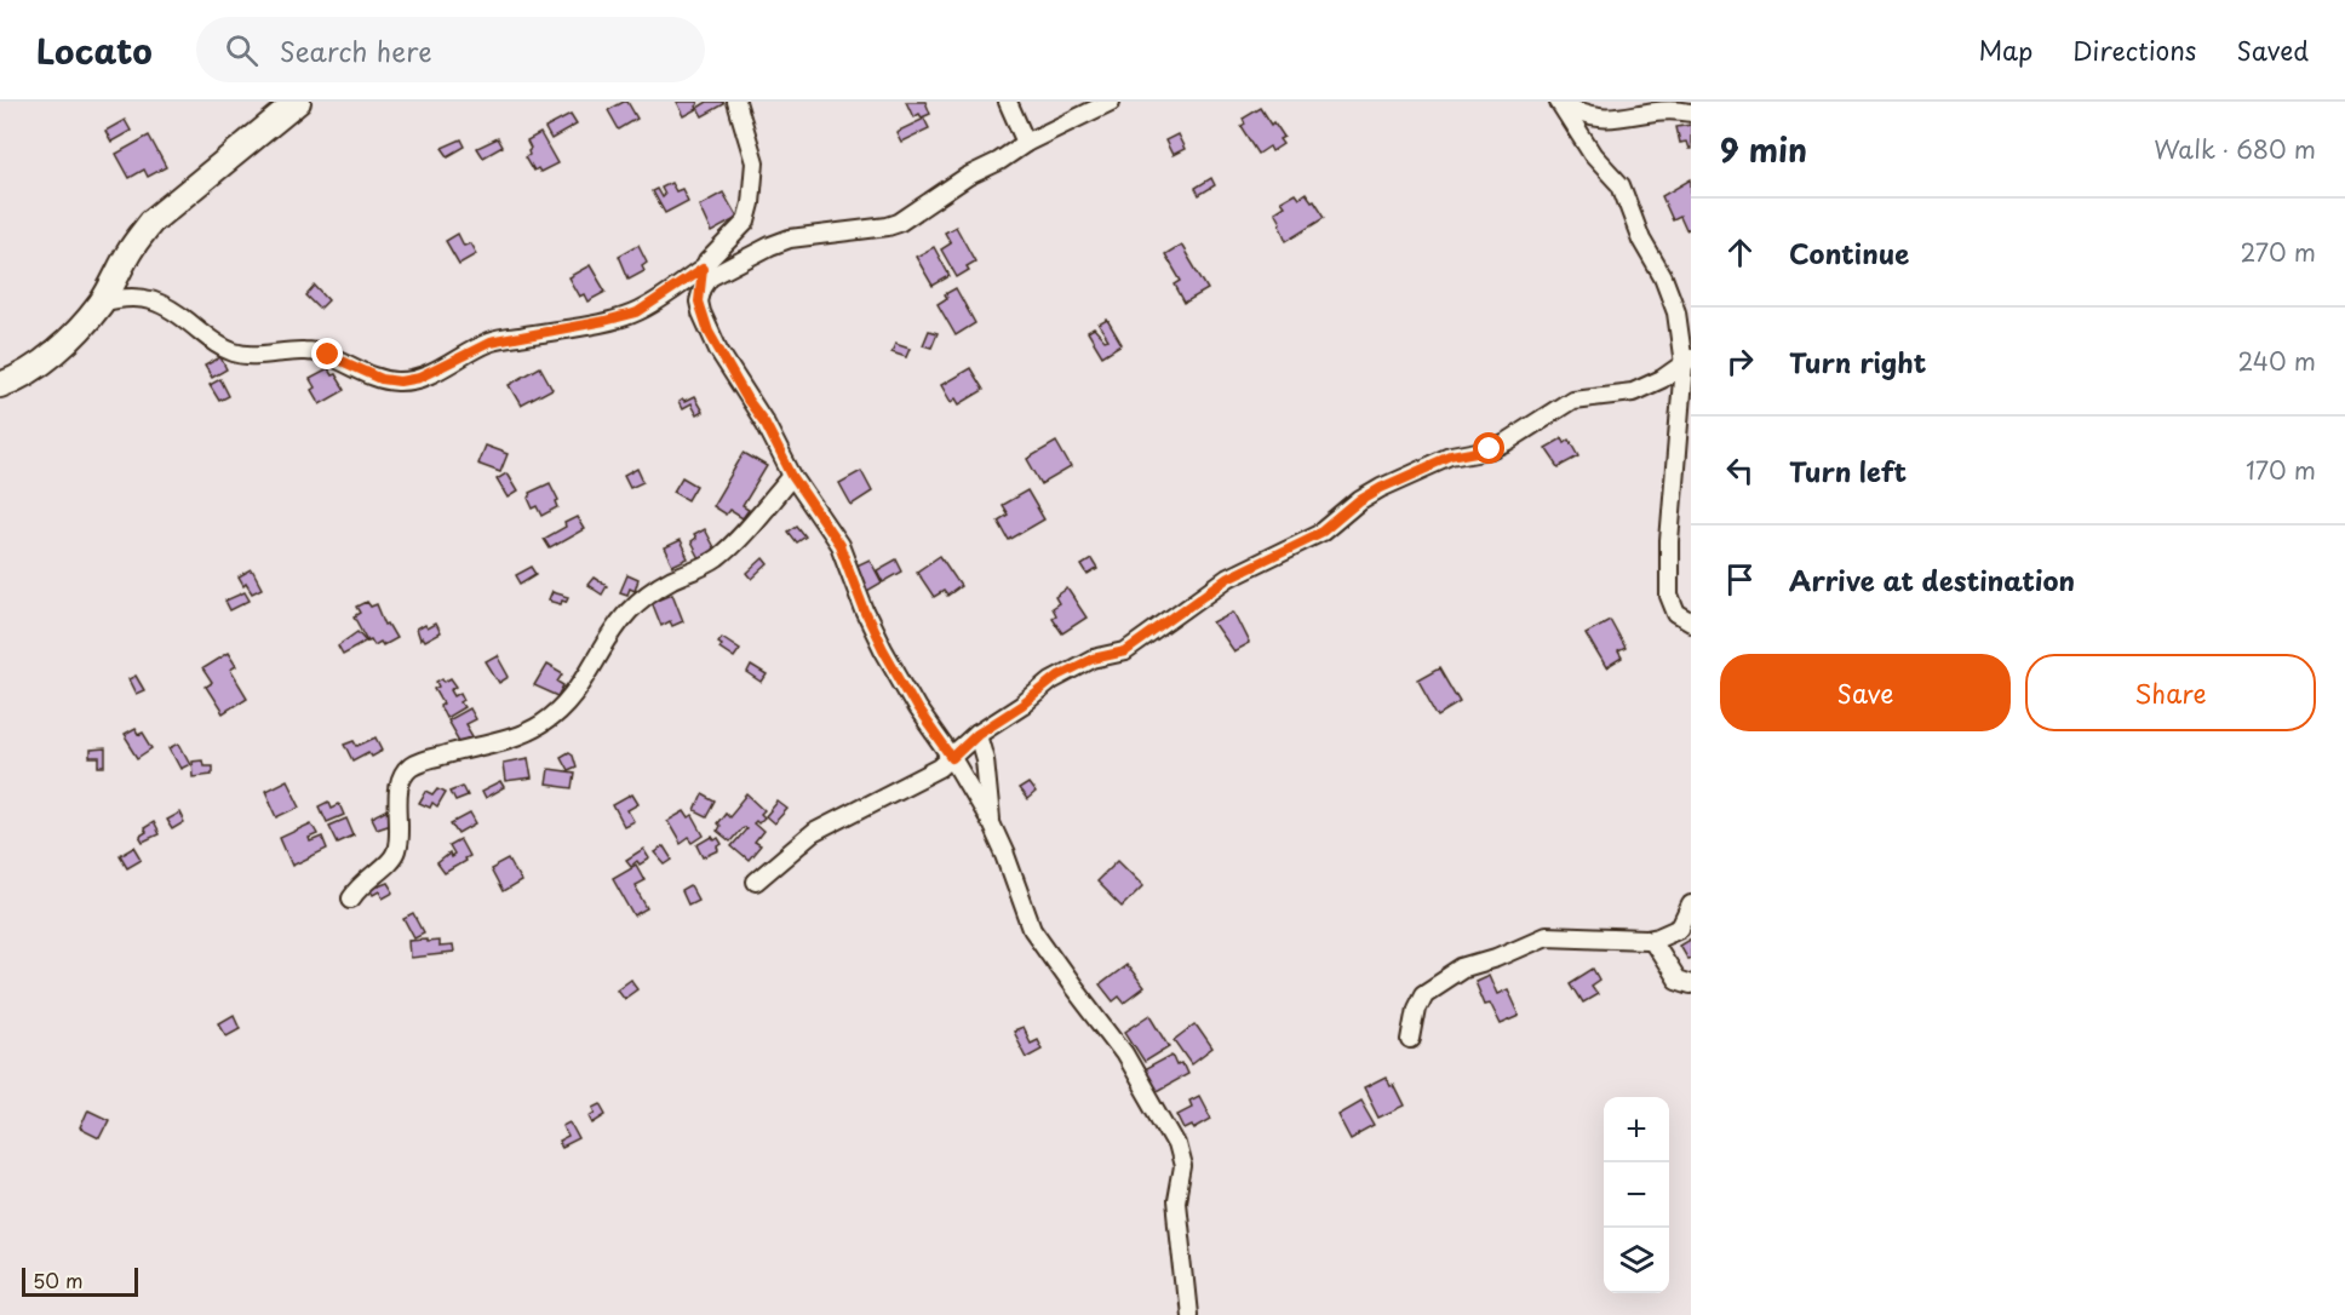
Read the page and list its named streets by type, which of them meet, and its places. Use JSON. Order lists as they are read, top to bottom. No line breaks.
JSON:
{"scale_bar":"50 m","page":{"header":"Locato","search":"Search here","nav":["Map","Directions","Saved"],"heading":["9 min","Walk · 680 m"],"list":[["Continue","270 m"],["Turn right","240 m"],["Turn left","170 m"],"Arrive at destination"],"buttons":["Save","Share"],"map_buttons":["+","−"],"scale":"50 m"}}
